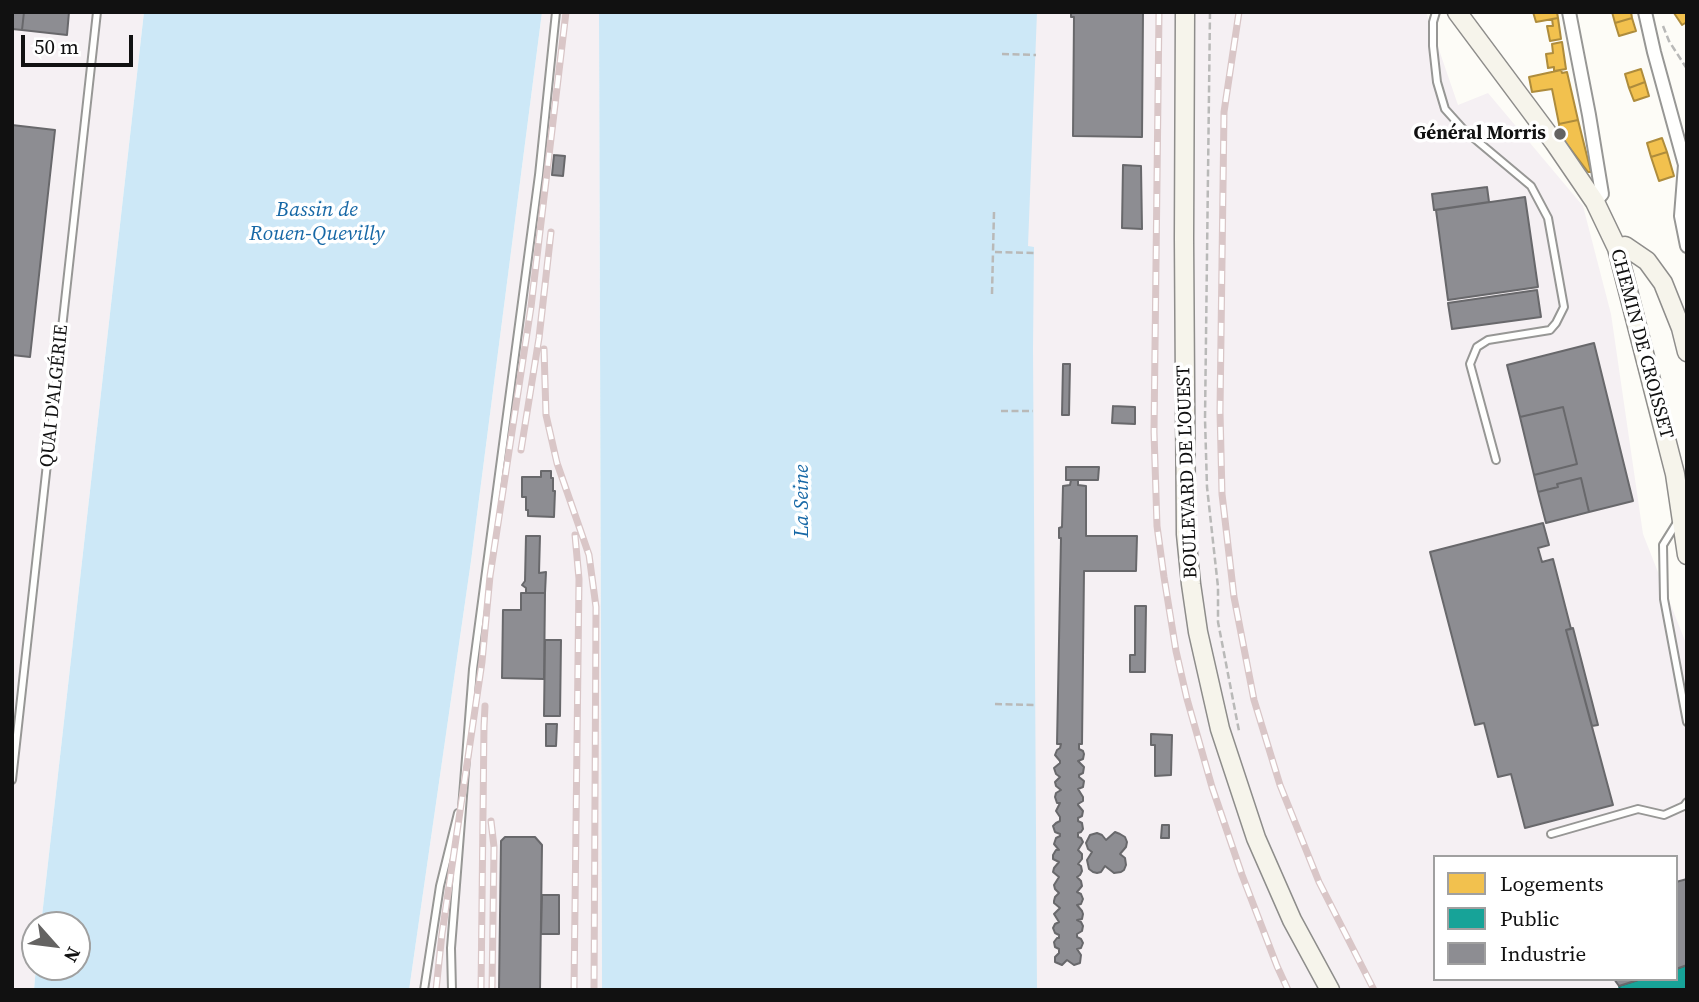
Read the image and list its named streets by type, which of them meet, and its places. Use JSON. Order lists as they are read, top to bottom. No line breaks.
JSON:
{"streets":{"main road":["CHEMIN DE CROISSET","BOULEVARD DE L'OUEST"],"lane":["QUAI D'ALGÉRIE"]},"water":["Bassin de Rouen-Quevilly","La Seine"],"places":["Général Morris"],"legend":["Logements","Public","Industrie"],"scale_bar":"50 m","north":"bottom right"}
